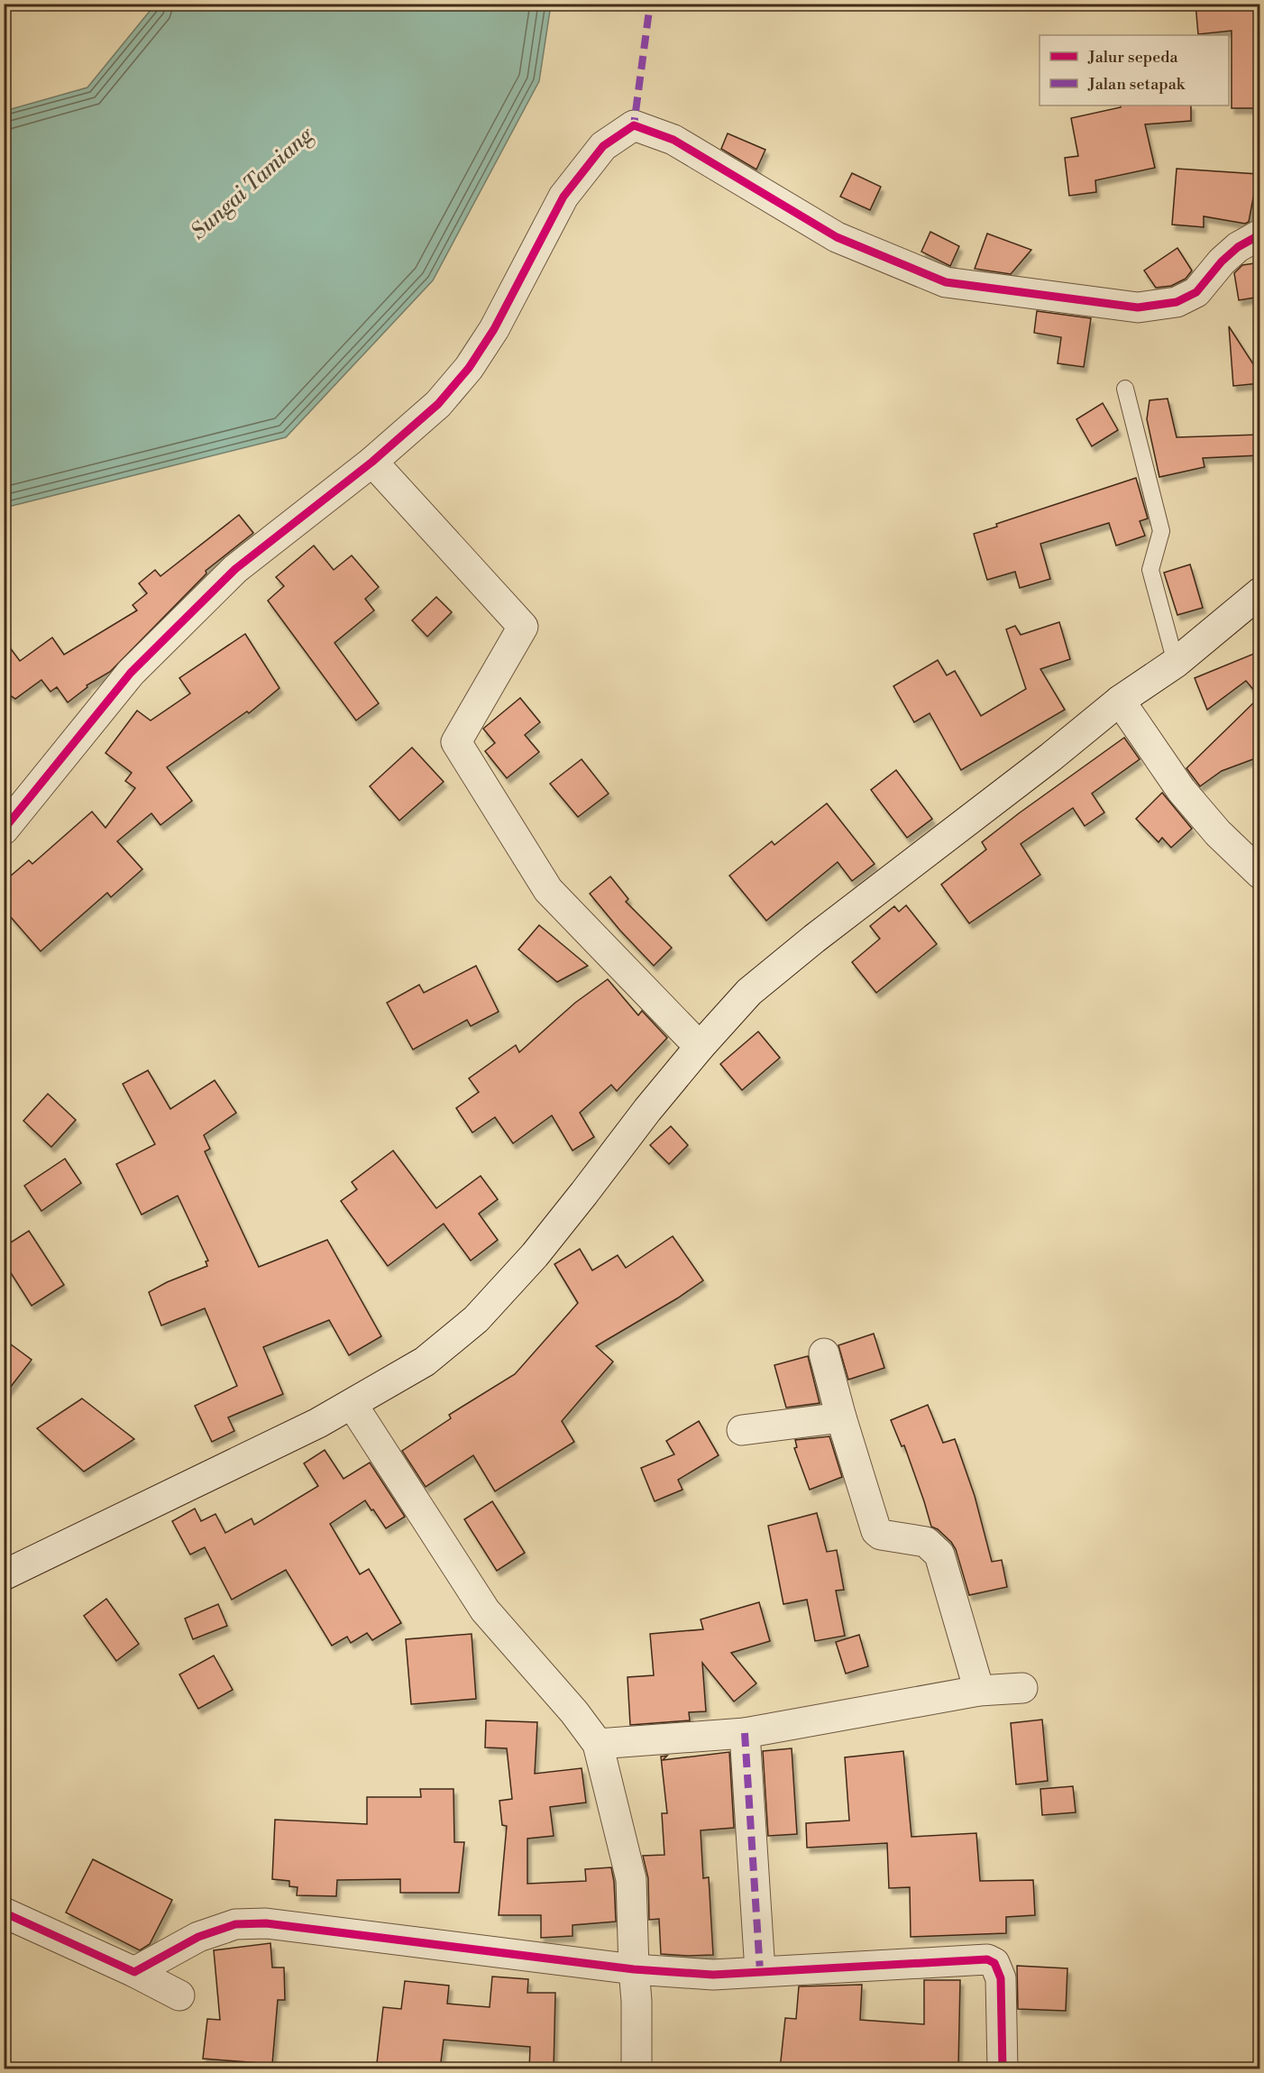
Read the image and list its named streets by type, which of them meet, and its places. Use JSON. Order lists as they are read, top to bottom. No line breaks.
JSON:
{"water":["Sungai Tamiang"],"legend":["Jalur sepeda","Jalan setapak"]}
